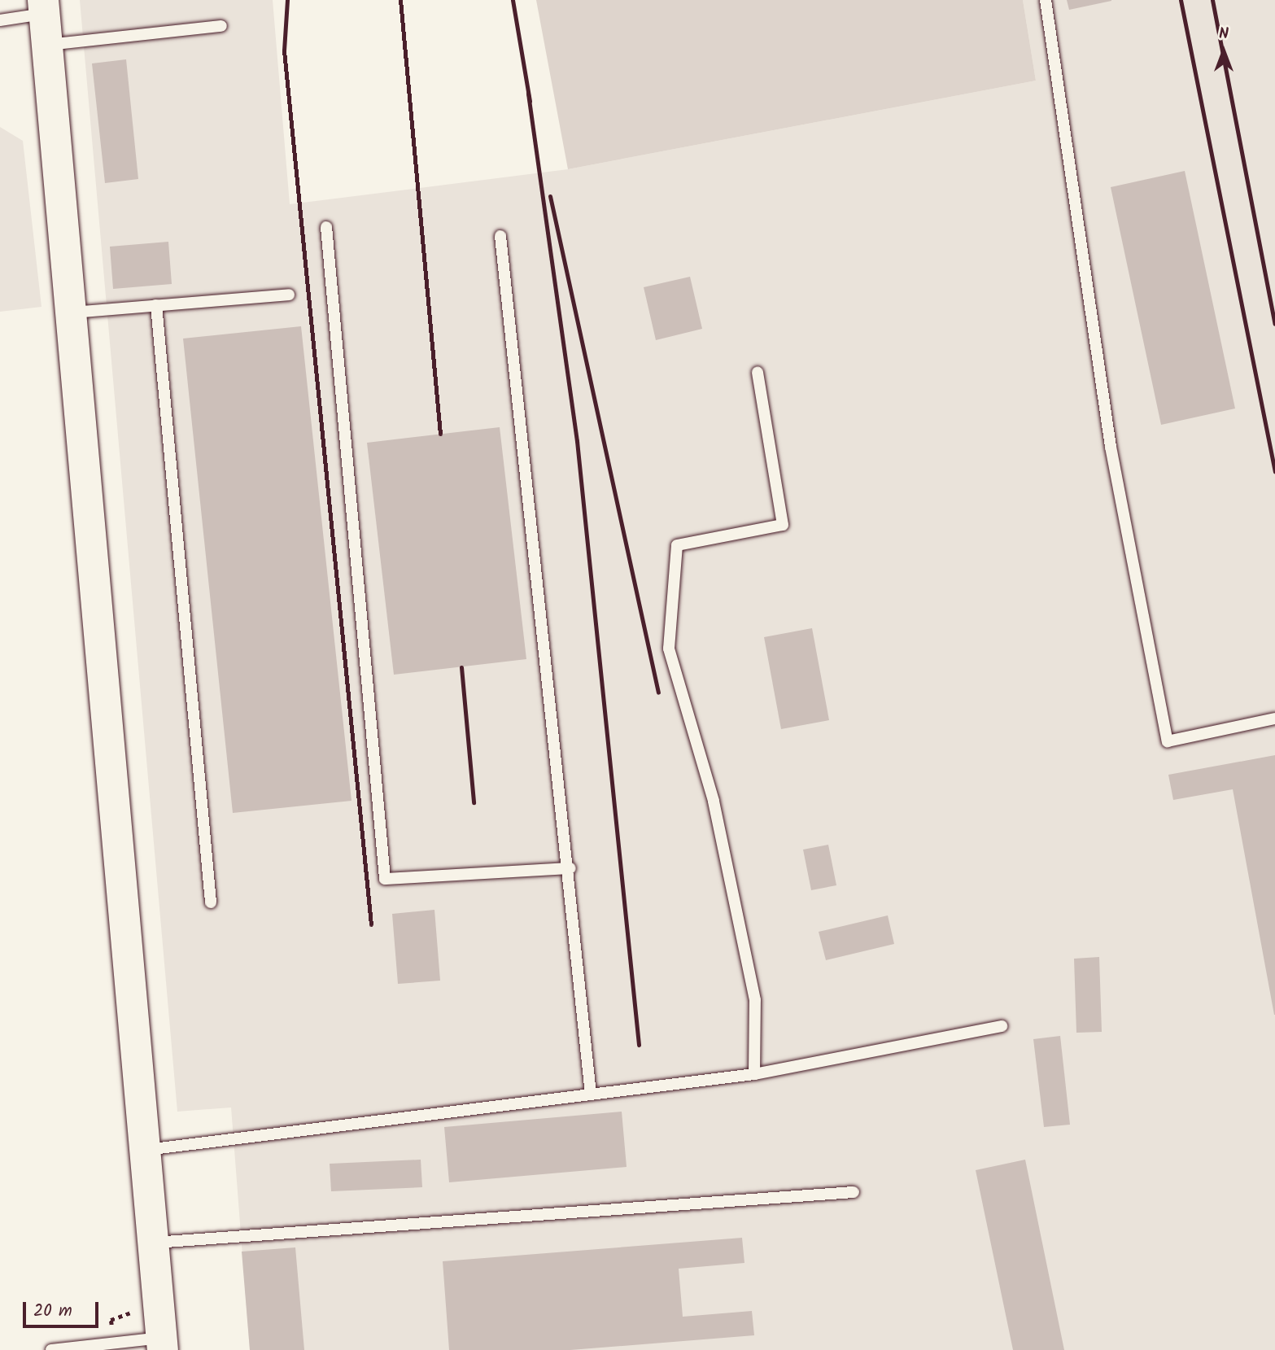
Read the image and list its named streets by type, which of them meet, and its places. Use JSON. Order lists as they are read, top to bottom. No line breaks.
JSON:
{"scale_bar":"20 m","north":"top"}
